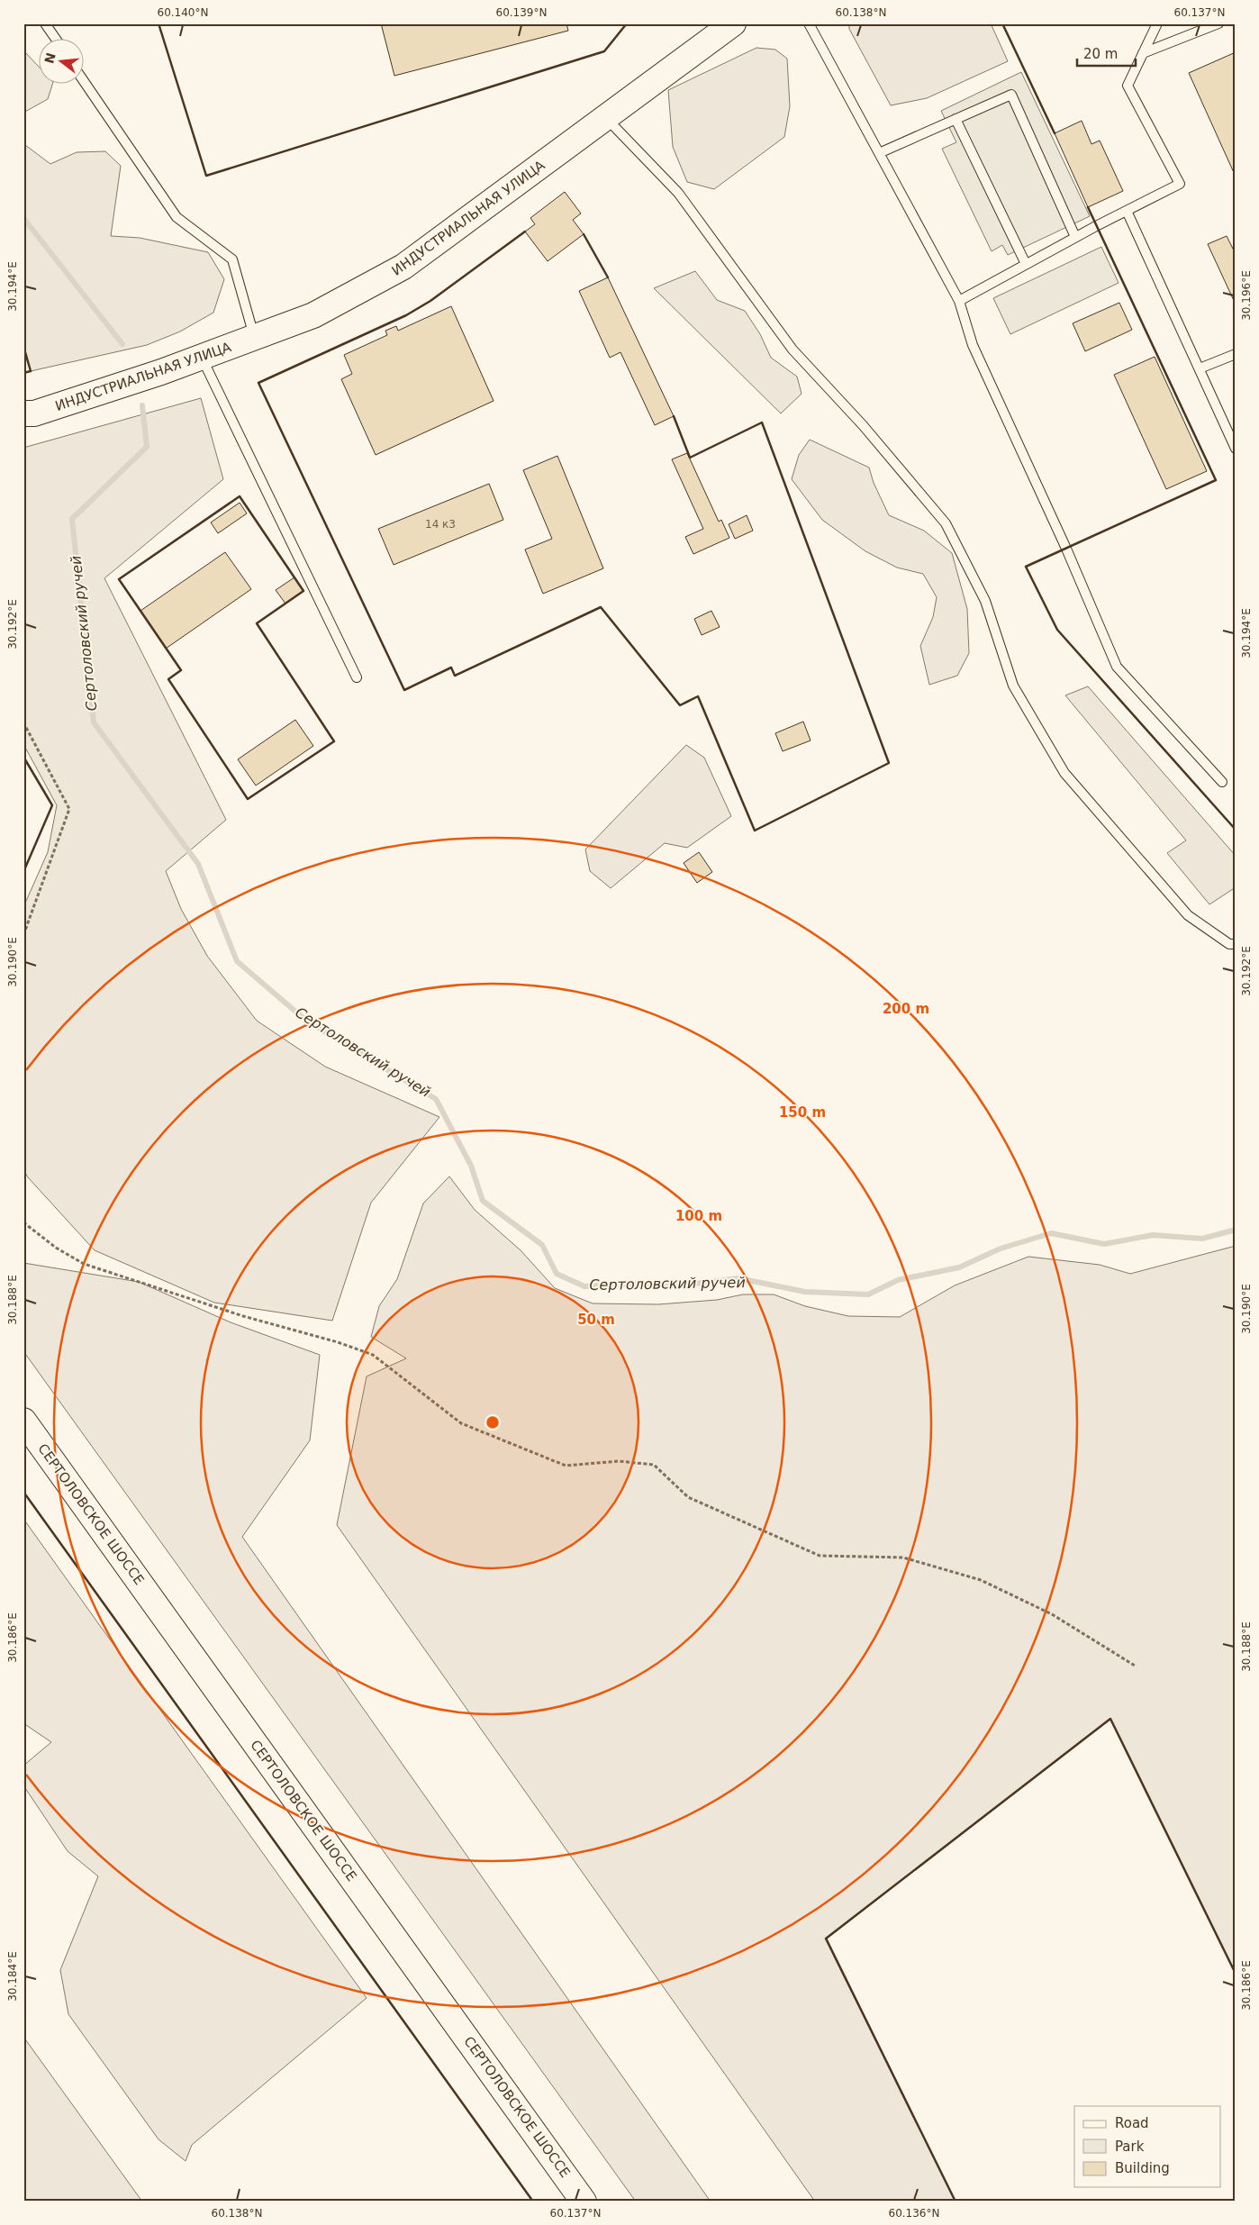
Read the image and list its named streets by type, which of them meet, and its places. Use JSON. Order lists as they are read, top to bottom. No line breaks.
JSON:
{"streets":{"main road":["ИНДУСТРИАЛЬНАЯ УЛИЦА","СЕРТОЛОВСКОЕ ШОССЕ"]},"water":["Сертоловский ручей"],"house_numbers":["14 к3"],"legend":["Road","Park","Building"],"scale_bar":"20 m","north":"left","coordinates":["60.140°N","60.139°N","60.138°N","60.137°N","30.194°E","30.196°E","30.192°E","30.190°E","30.188°E","30.186°E","30.184°E","60.136°N"],"rings":["200 m","150 m","100 m","50 m"]}
